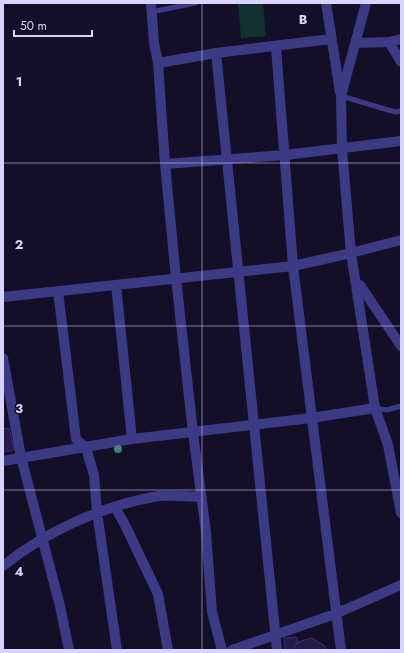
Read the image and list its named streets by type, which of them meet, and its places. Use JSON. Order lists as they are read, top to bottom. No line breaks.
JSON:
{"scale_bar":"50 m","grid":{"columns":["B"],"rows":["1","2","3","4"]}}
